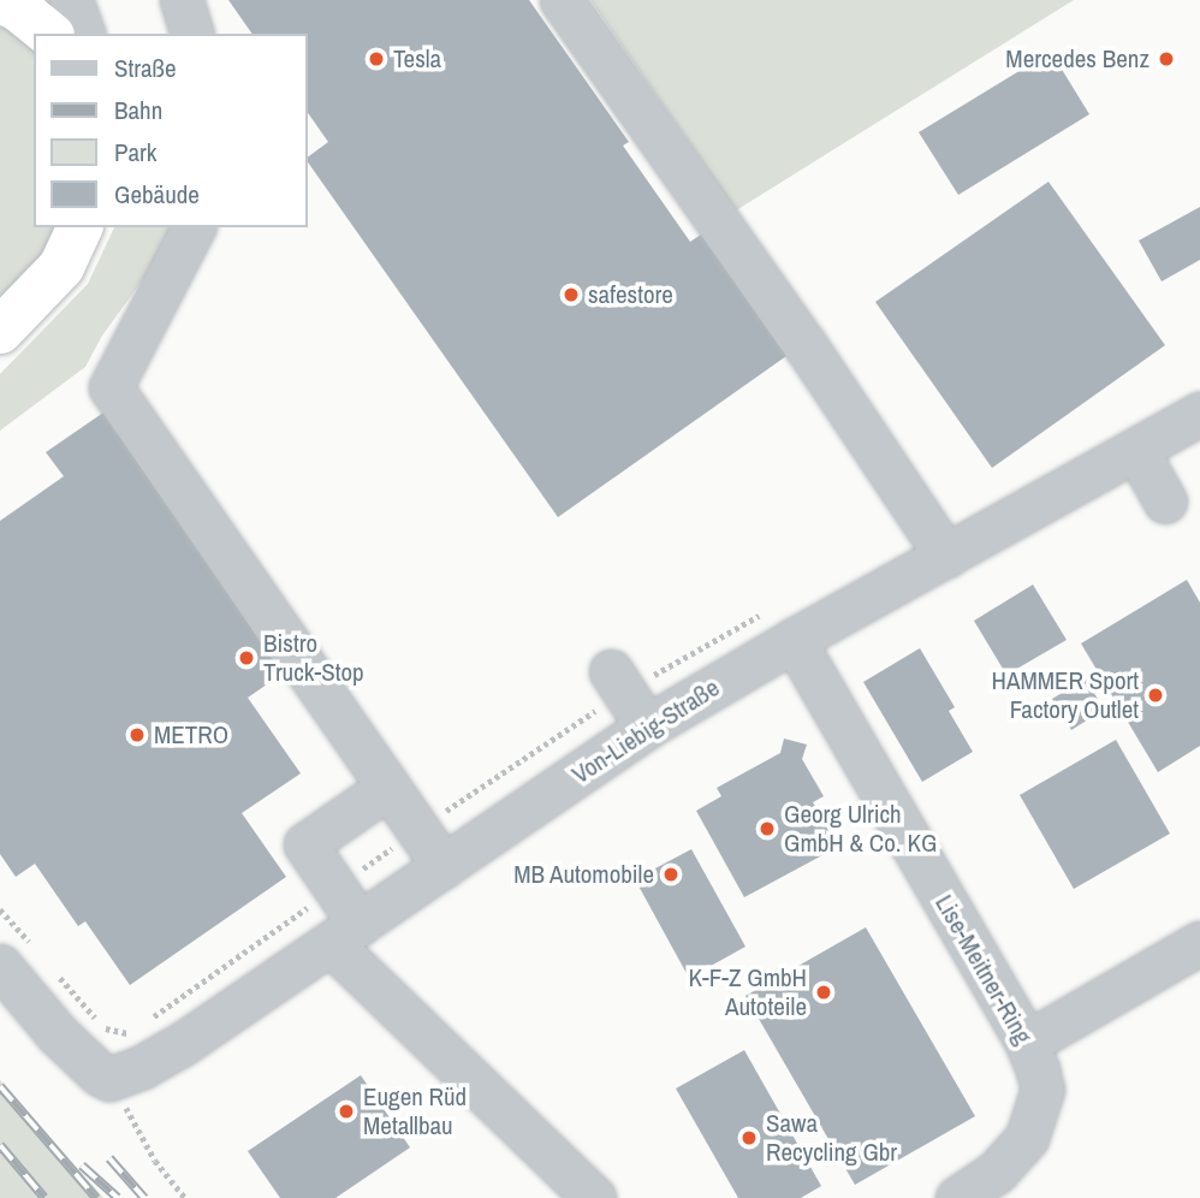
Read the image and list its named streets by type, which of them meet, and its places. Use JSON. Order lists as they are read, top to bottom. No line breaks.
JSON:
{"streets":{"street":["Von-Liebig-Straße","Lise-Meitner-Ring"]},"crossings":[["Von-Liebig-Straße","Lise-Meitner-Ring"]],"places":["Tesla","Mercedes Benz","safestore","Bistro Truck-Stop","HAMMER Sport Factory Outlet","METRO","Georg Ulrich GmbH & Co. KG","MB Automobile","K-F-Z GmbH Autoteile","Eugen Rüd Metallbau","Sawa Recycling Gbr"],"legend":["Straße","Bahn","Park","Gebäude"]}
